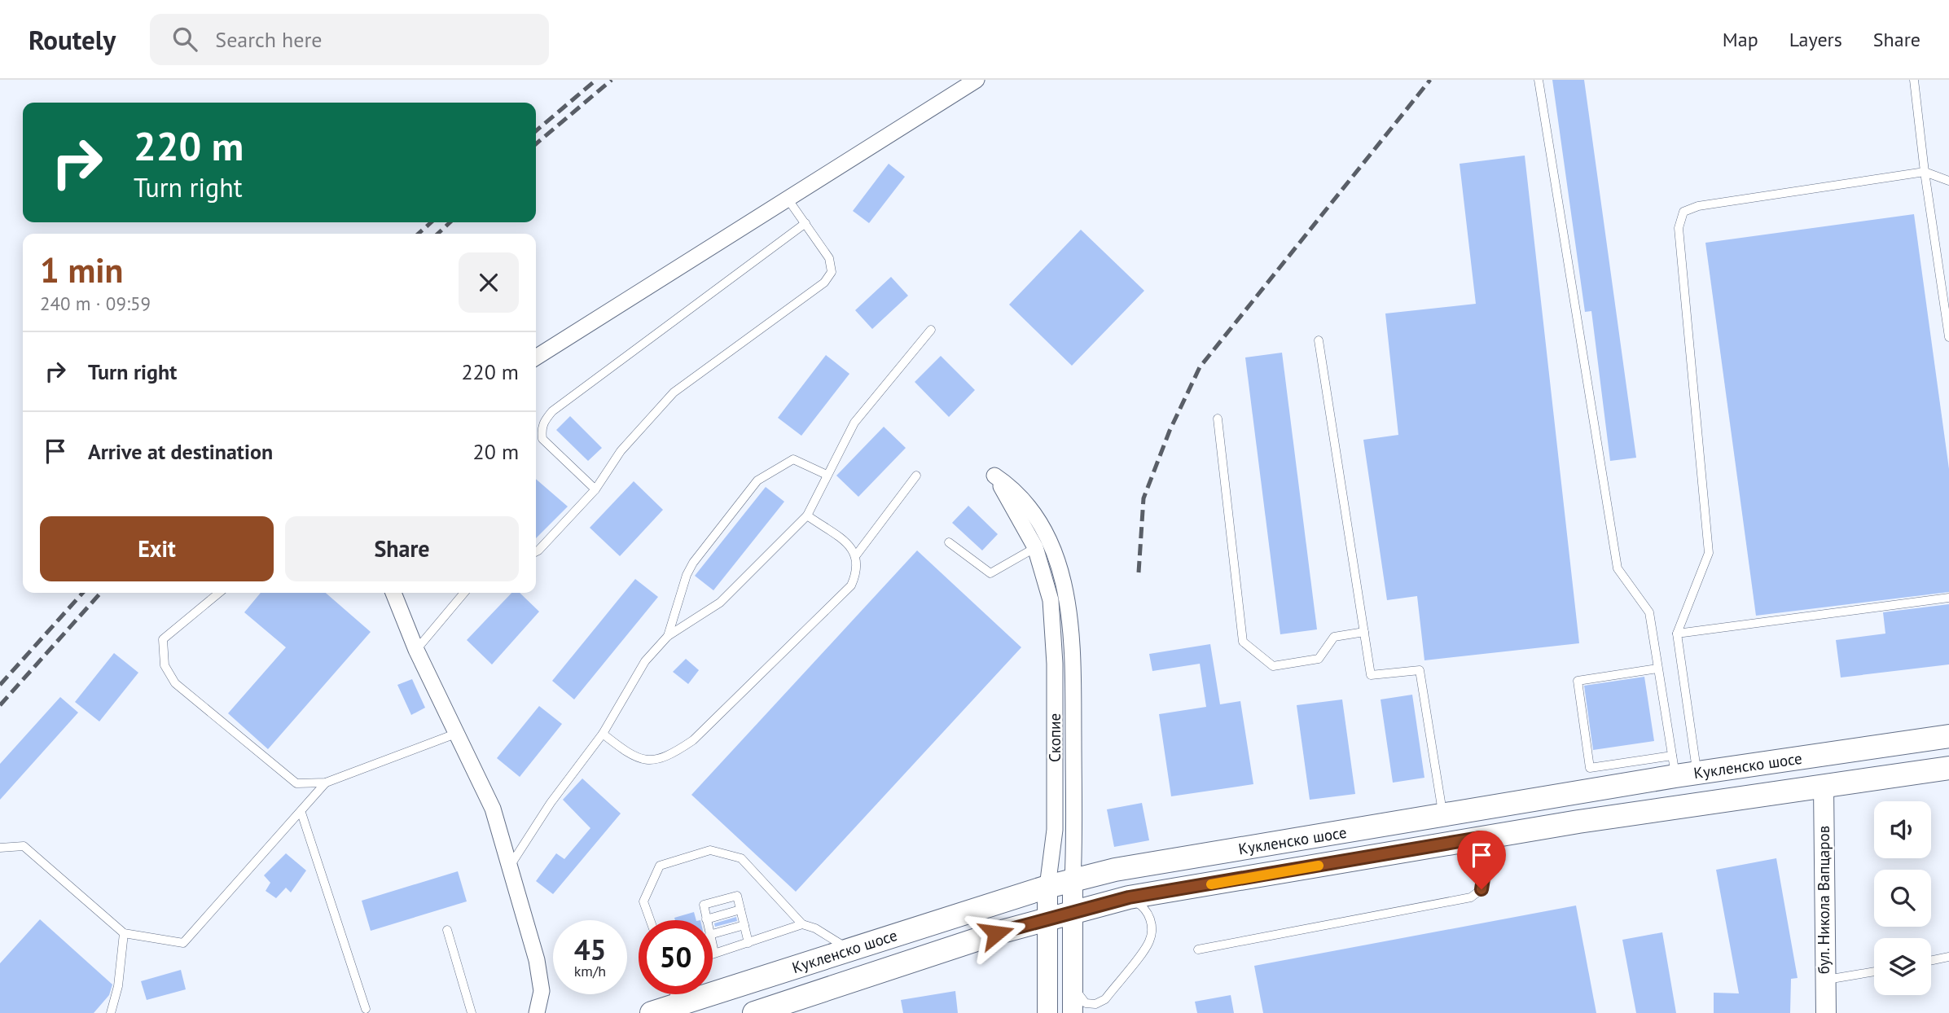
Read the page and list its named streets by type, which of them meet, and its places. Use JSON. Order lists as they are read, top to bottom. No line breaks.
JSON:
{"streets":{"main road":["Кукленско шосе"],"street":["Скопие","бул. Никола Вапцаров"]},"crossings":[["Скопие","Кукленско шосе"],["Кукленско шосе","бул. Никола Вапцаров"]],"page":{"header":"Routely","search":"Search here","nav":["Map","Layers","Share"],"turn":["220 m","Turn right"],"heading":["1 min","240 m · 09:59"],"list":[{"name":"Turn right","value":"220 m"},{"name":"Arrive at destination","value":"20 m"}],"buttons":["Exit","Share"],"speed":"45 km/h","limit":"50"}}
